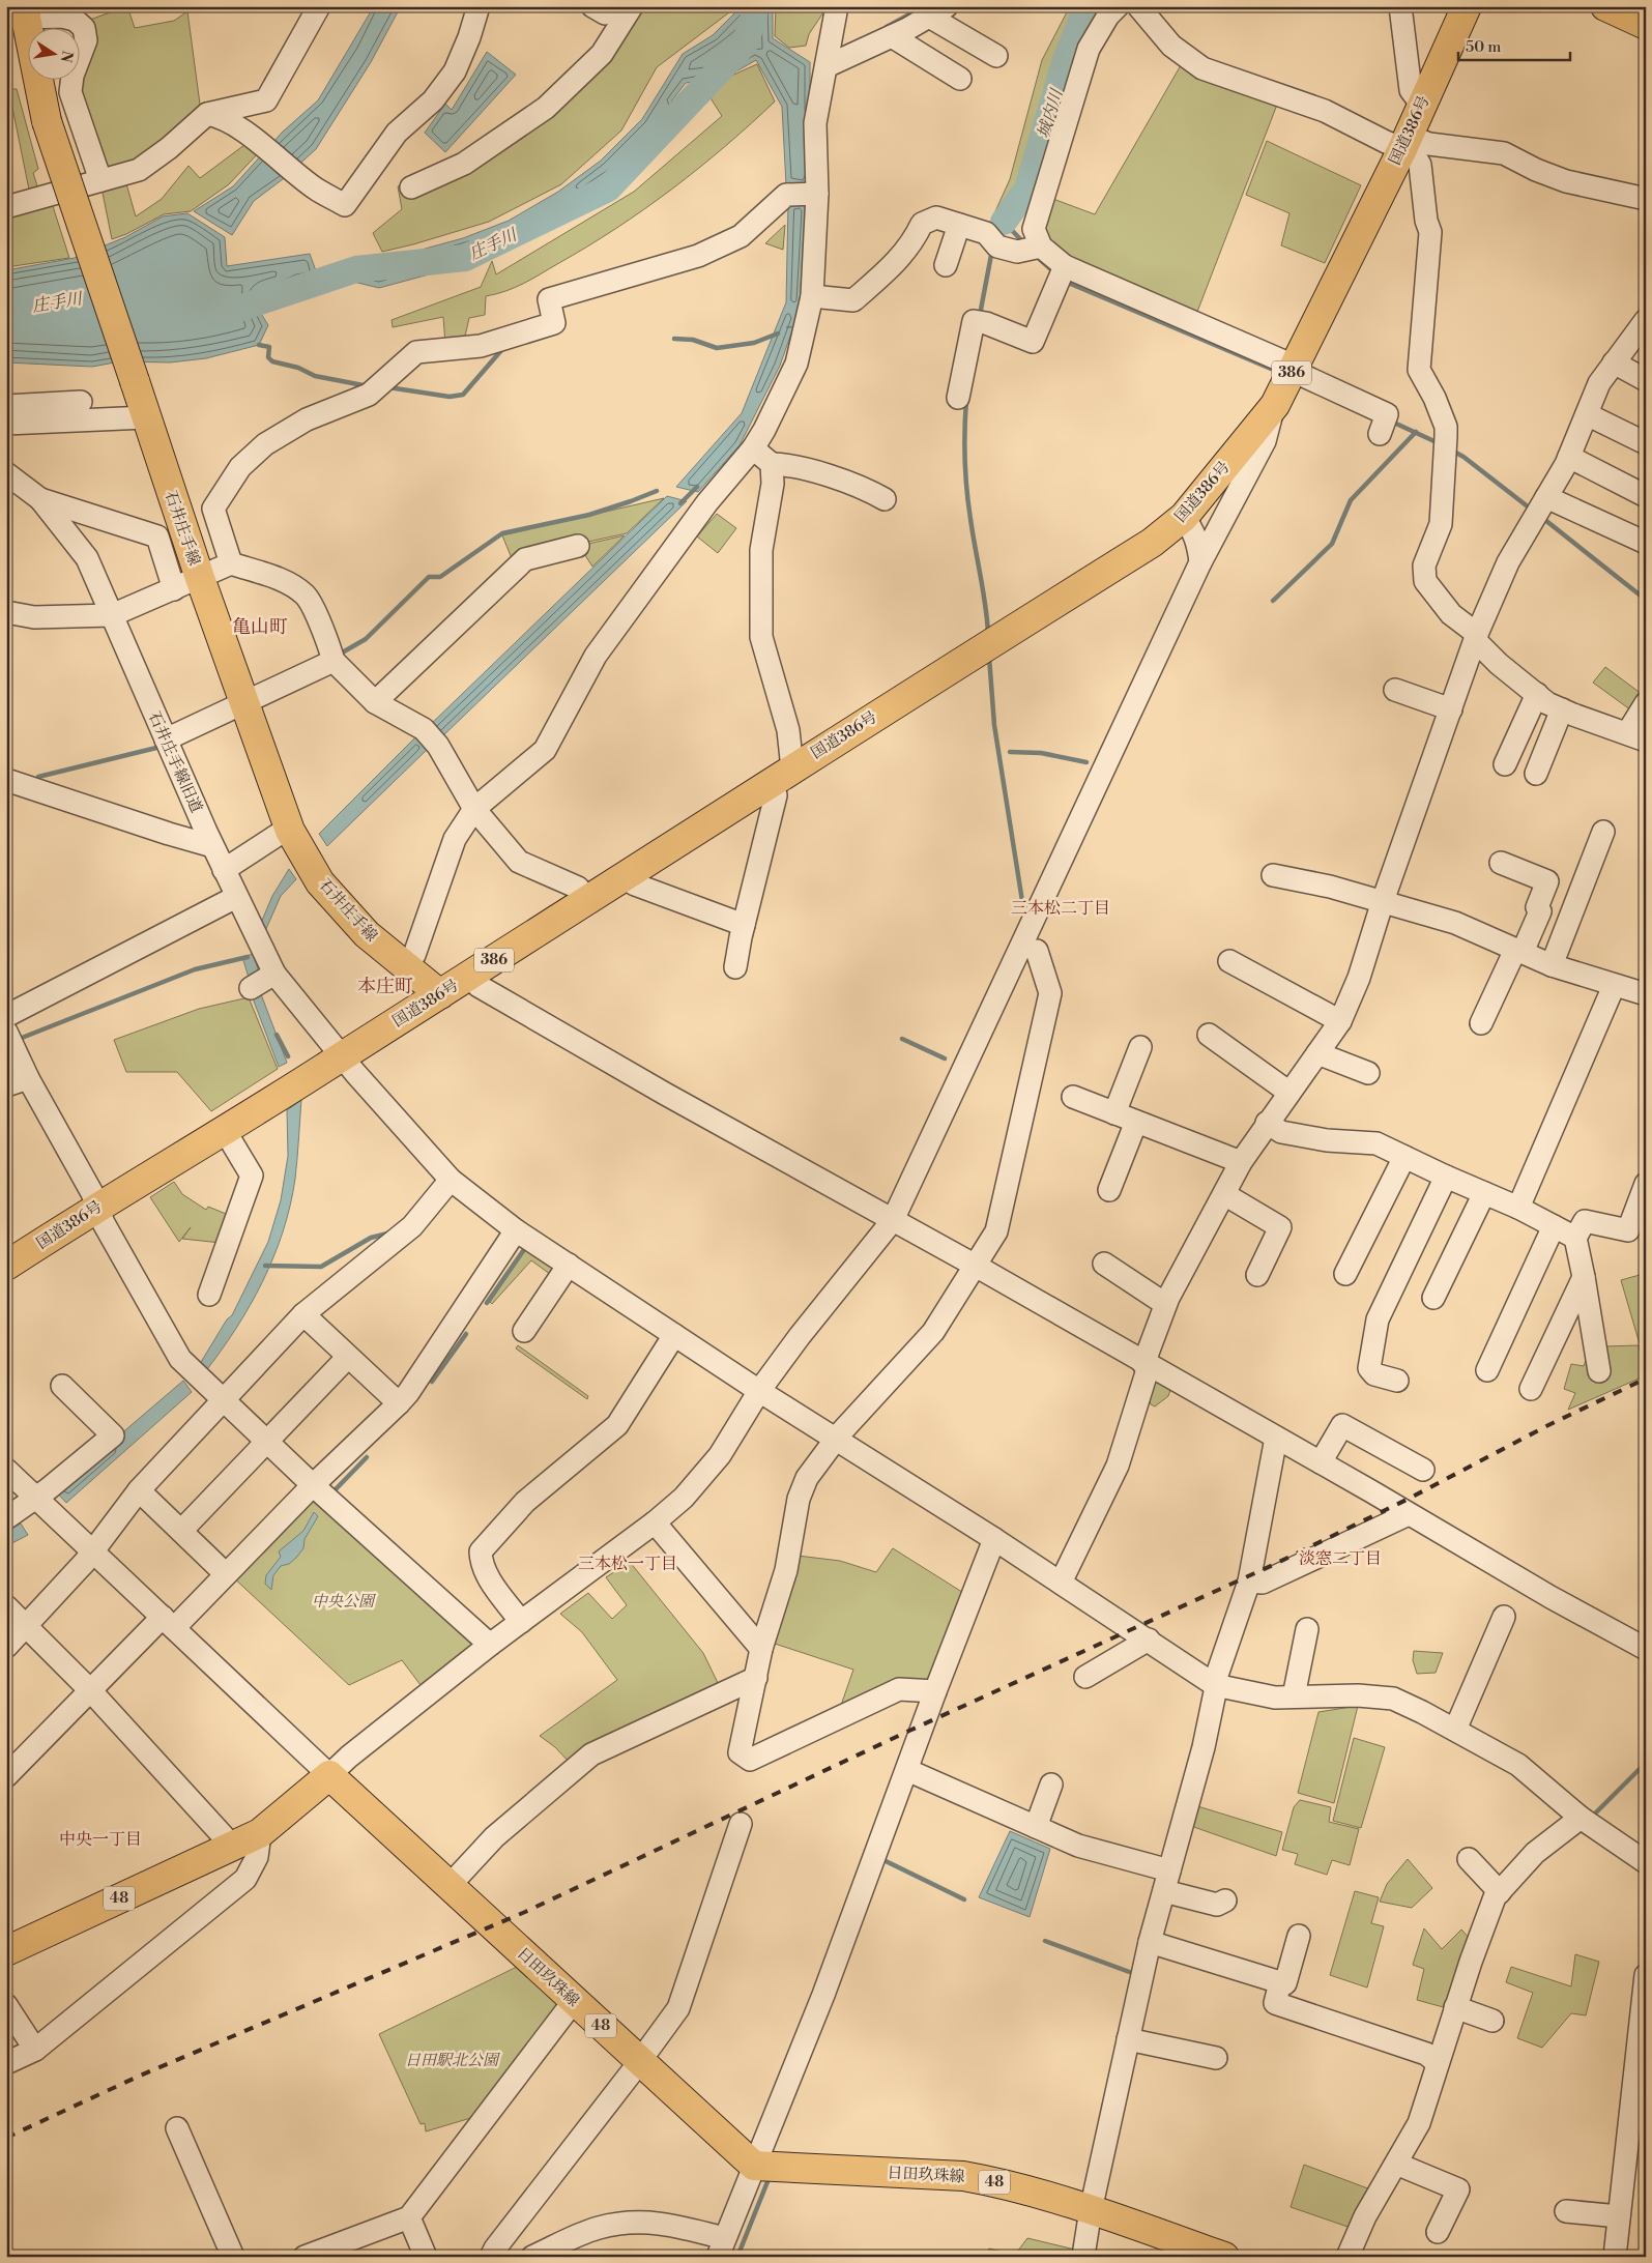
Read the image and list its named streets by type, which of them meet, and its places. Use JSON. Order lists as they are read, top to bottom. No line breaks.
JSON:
{"streets":{"main road":["国道386号","386","石井庄手線","48","日田玖珠線"],"street":["石井庄手線旧道"]},"crossings":[["国道386号","石井庄手線"],["国道386号","石井庄手線旧道"],["48","日田玖珠線"]],"districts":["亀山町","三本松二丁目","本庄町","淡窓二丁目","三本松一丁目","中央一丁目"],"water":["城内川","庄手川"],"parks":["中央公園","日田駅北公園"],"scale_bar":"50 m","north":"right"}
